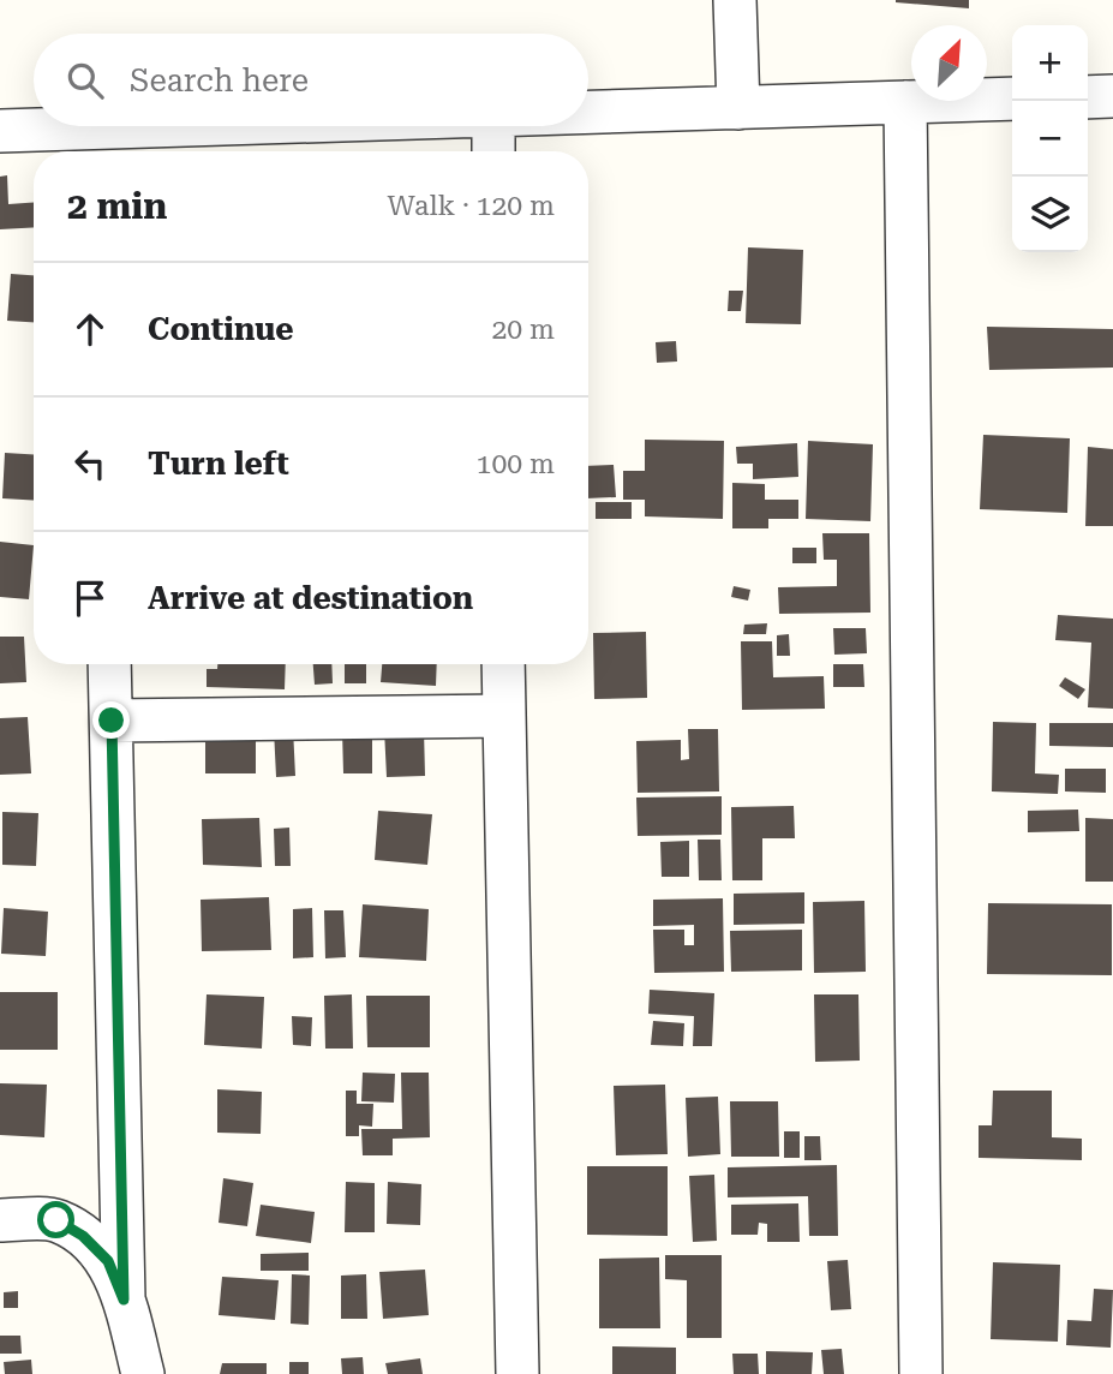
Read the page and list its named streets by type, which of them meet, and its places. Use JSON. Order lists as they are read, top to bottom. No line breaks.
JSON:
{"north":"top right","page":{"map_buttons":["+","−"],"search":"Search here","heading":["2 min","Walk · 120 m"],"list":[["Continue","20 m"],["Turn left","100 m"],"Arrive at destination"]}}
